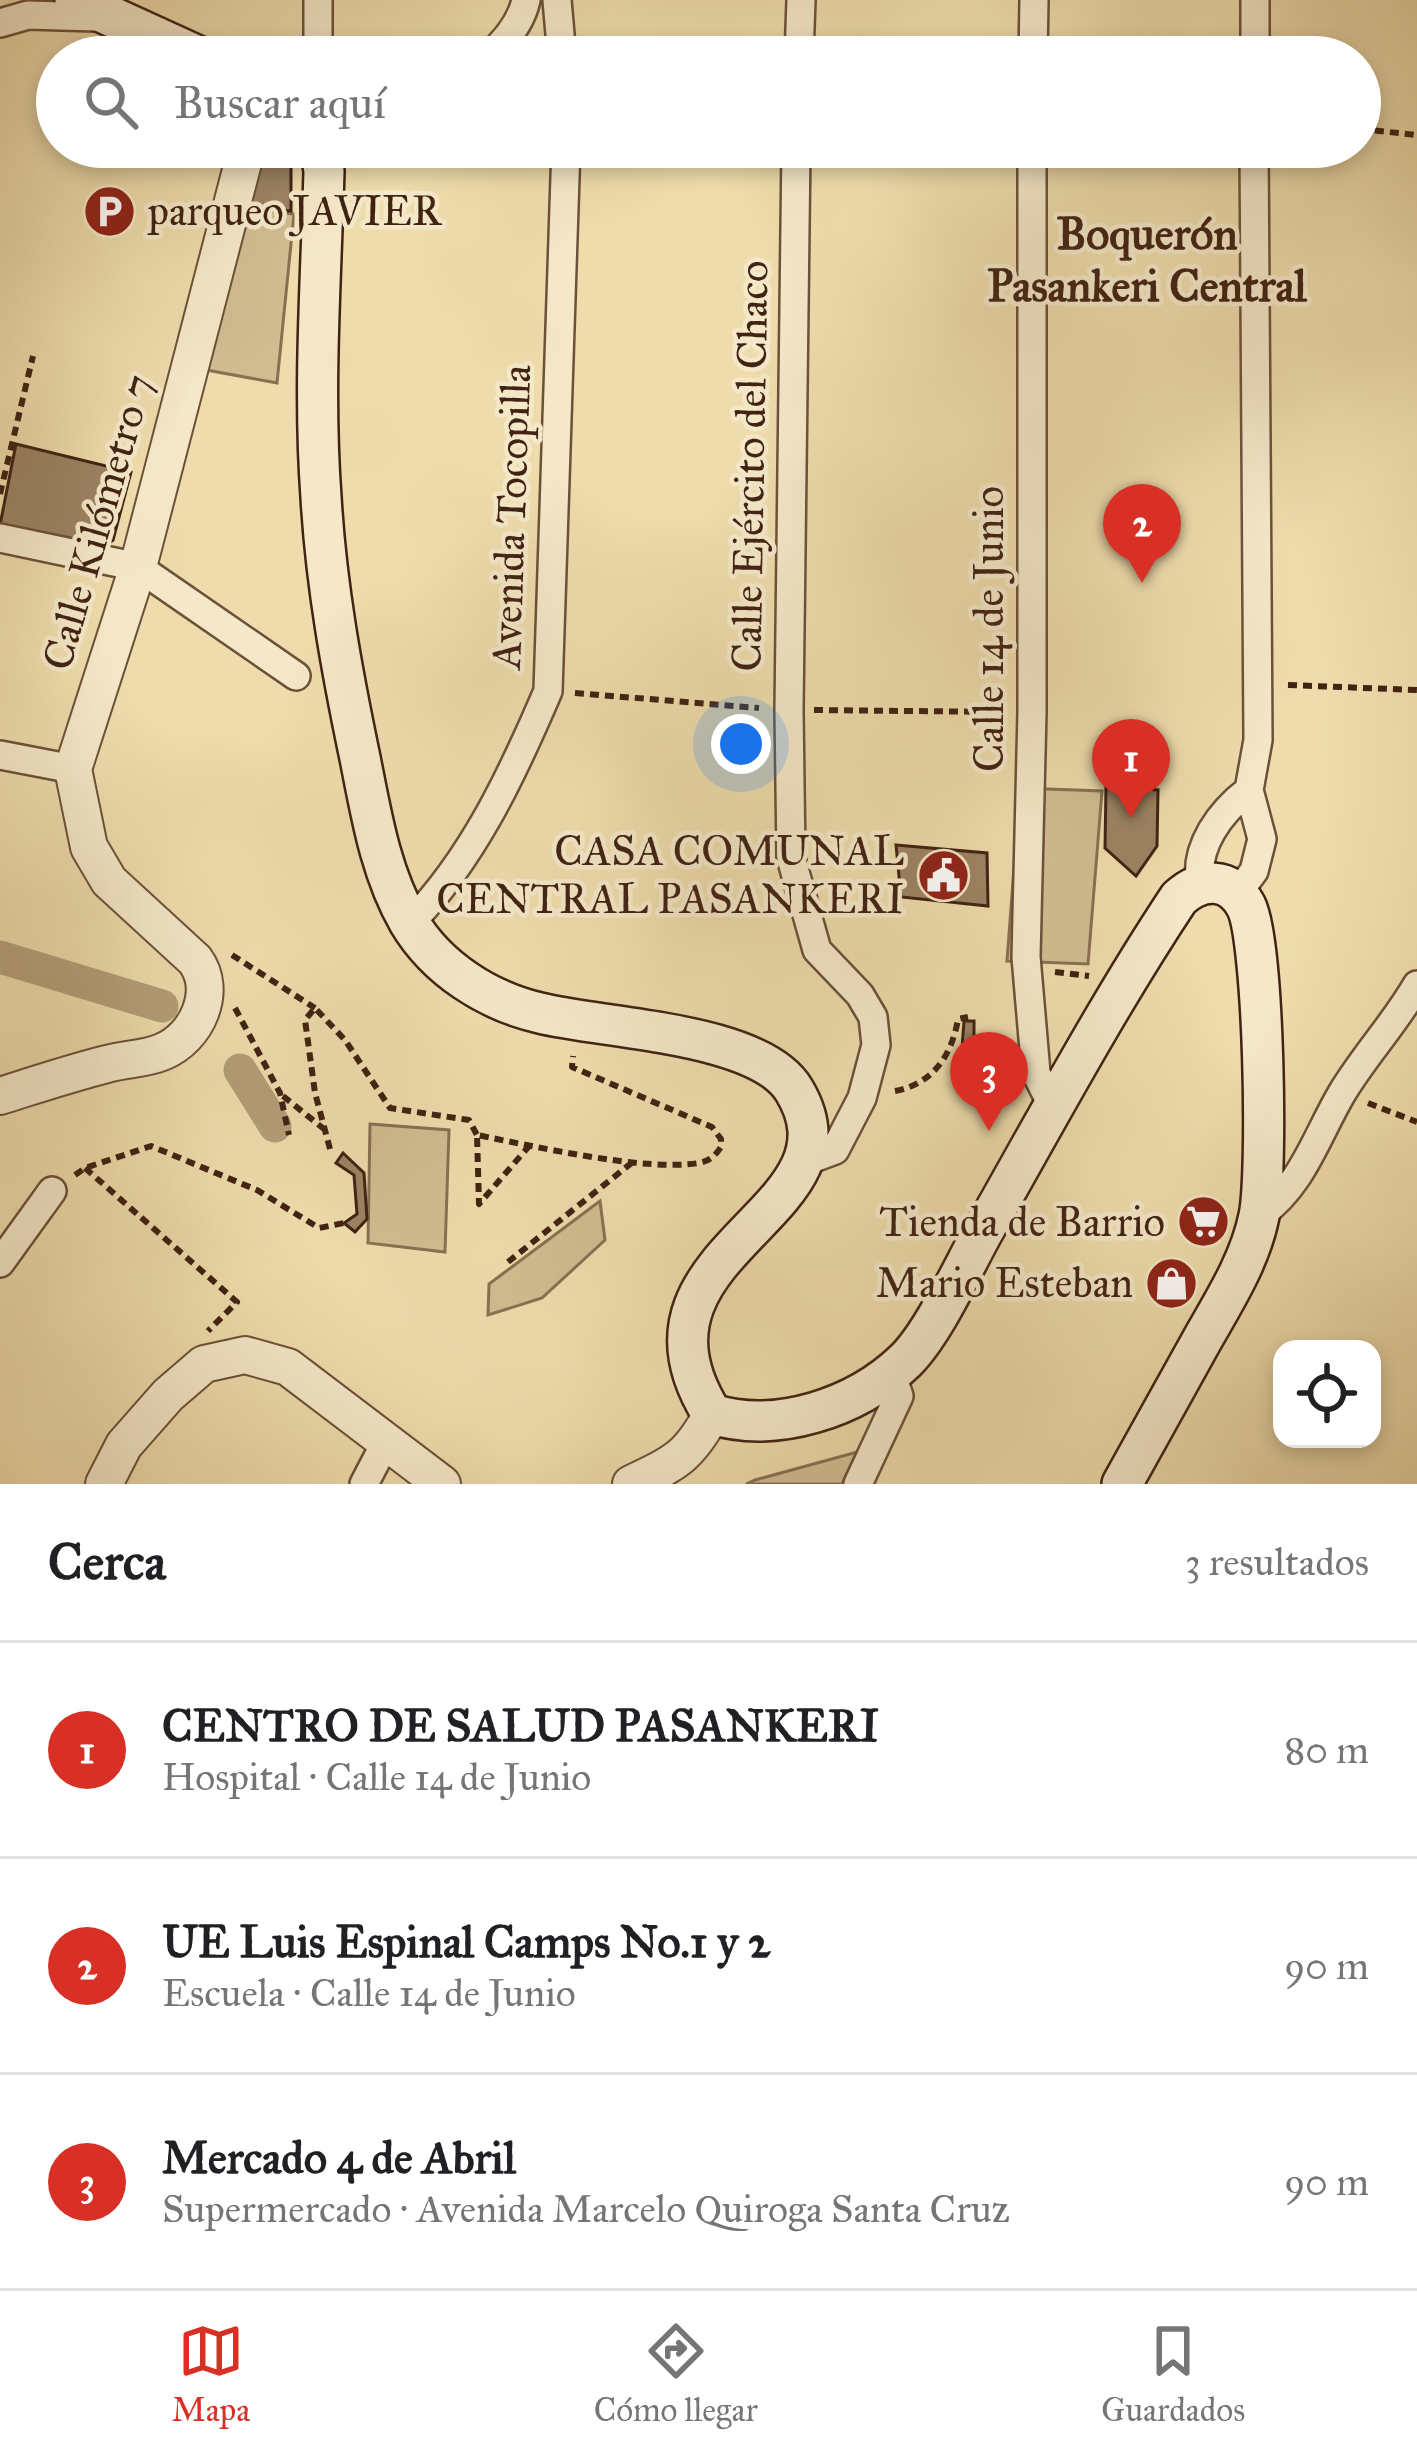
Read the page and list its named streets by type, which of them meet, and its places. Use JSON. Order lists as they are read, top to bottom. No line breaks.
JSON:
{"streets":{"street":["Calle Ejército del Chaco","Avenida Tocopilla","Calle Kilómetro 7","Calle 14 de Junio"]},"districts":["Boquerón Pasankeri Central"],"places":{"parking":["parqueo JAVIER"],"public building":["CASA COMUNAL CENTRAL PASANKERI"],"supermarket":["Tienda de Barrio"],"shop":["Mario Esteban"]},"page":{"search":"Buscar aquí","pins":["2","1","3"],"heading":["Cerca","3 resultados"],"list":[{"mark":"1","name":"CENTRO DE SALUD PASANKERI","note":"Hospital · Calle 14 de Junio","value":"80 m"},{"mark":"2","name":"UE Luis Espinal Camps No.1 y 2","note":"Escuela · Calle 14 de Junio","value":"90 m"},{"mark":"3","name":"Mercado 4 de Abril","note":"Supermercado · Avenida Marcelo Quiroga Santa Cruz","value":"90 m"}],"nav":["Mapa","Cómo llegar","Guardados"]}}
